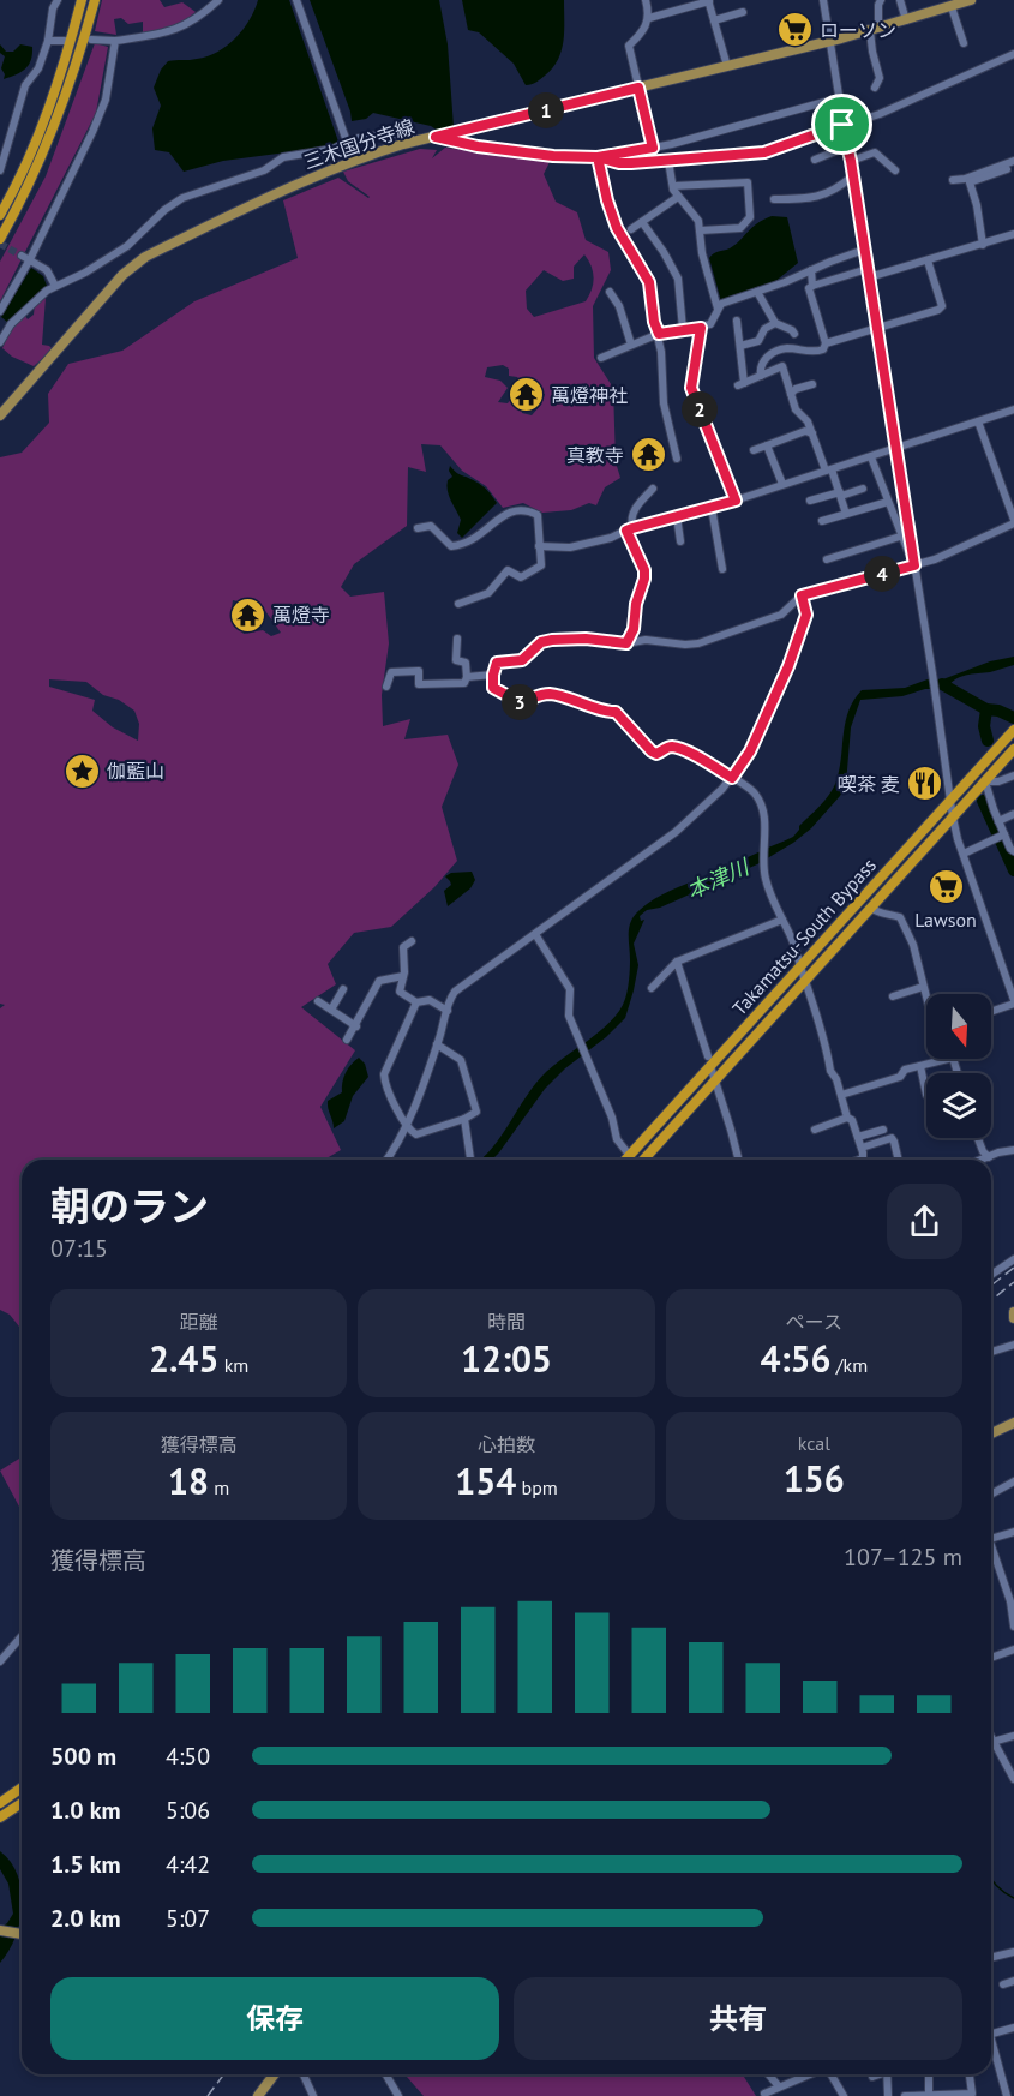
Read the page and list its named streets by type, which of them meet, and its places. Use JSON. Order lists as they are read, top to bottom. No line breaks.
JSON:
{"streets":{"highway":["Takamatsu-South Bypass"],"main road":["三木国分寺線"]},"water":["本津川"],"places":{"supermarket":["ローソン","Lawson"],"temple":["萬燈神社","真教寺","萬燈寺"],"place":["伽藍山"],"restaurant":["喫茶 麦"]},"north":"bottom","page":{"pins":["1","2","4","3"],"heading":["朝のラン","07:15"],"stats":[["距離","2.45 km"],["時間","12:05"],["ペース","4:56 /km"],["獲得標高","18 m"],["心拍数","154 bpm"],["kcal","156"]],"chart":["獲得標高","107–125 m"],"list":[{"name":"500 m","note":"4:50"},{"name":"1.0 km","note":"5:06"},{"name":"1.5 km","note":"4:42"},{"name":"2.0 km","note":"5:07"}],"buttons":["保存","共有"]}}
